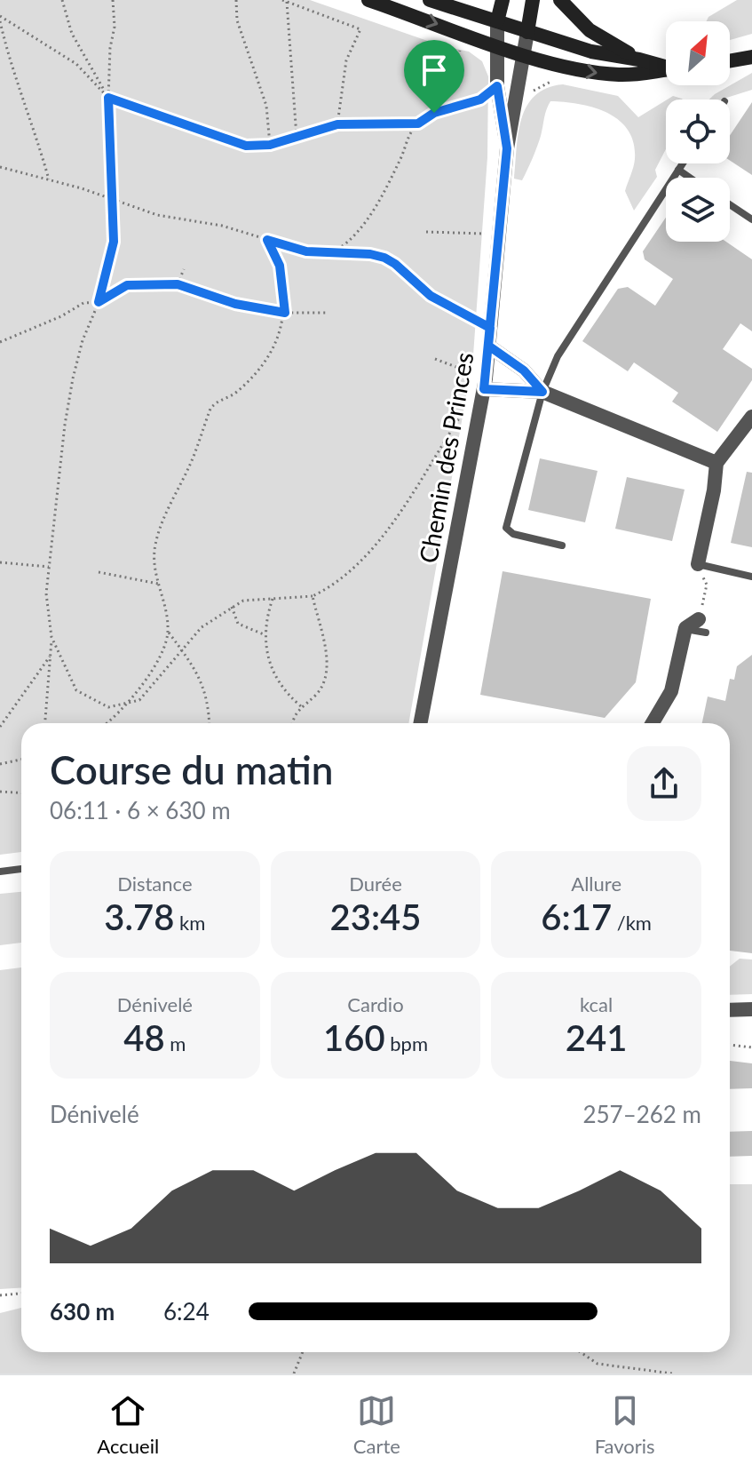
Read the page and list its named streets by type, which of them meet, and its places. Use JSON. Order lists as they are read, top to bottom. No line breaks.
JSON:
{"streets":{"street":["Chemin des Princes"]},"north":"top right","page":{"heading":["Course du matin","06:11 · 6 × 630 m"],"stats":[["Distance","3.78 km"],["Durée","23:45"],["Allure","6:17 /km"],["Dénivelé","48 m"],["Cardio","160 bpm"],["kcal","241"]],"chart":["Dénivelé","257–262 m"],"list":[{"name":"630 m","note":"6:24"}],"tabs":["Accueil","Carte","Favoris"]}}
